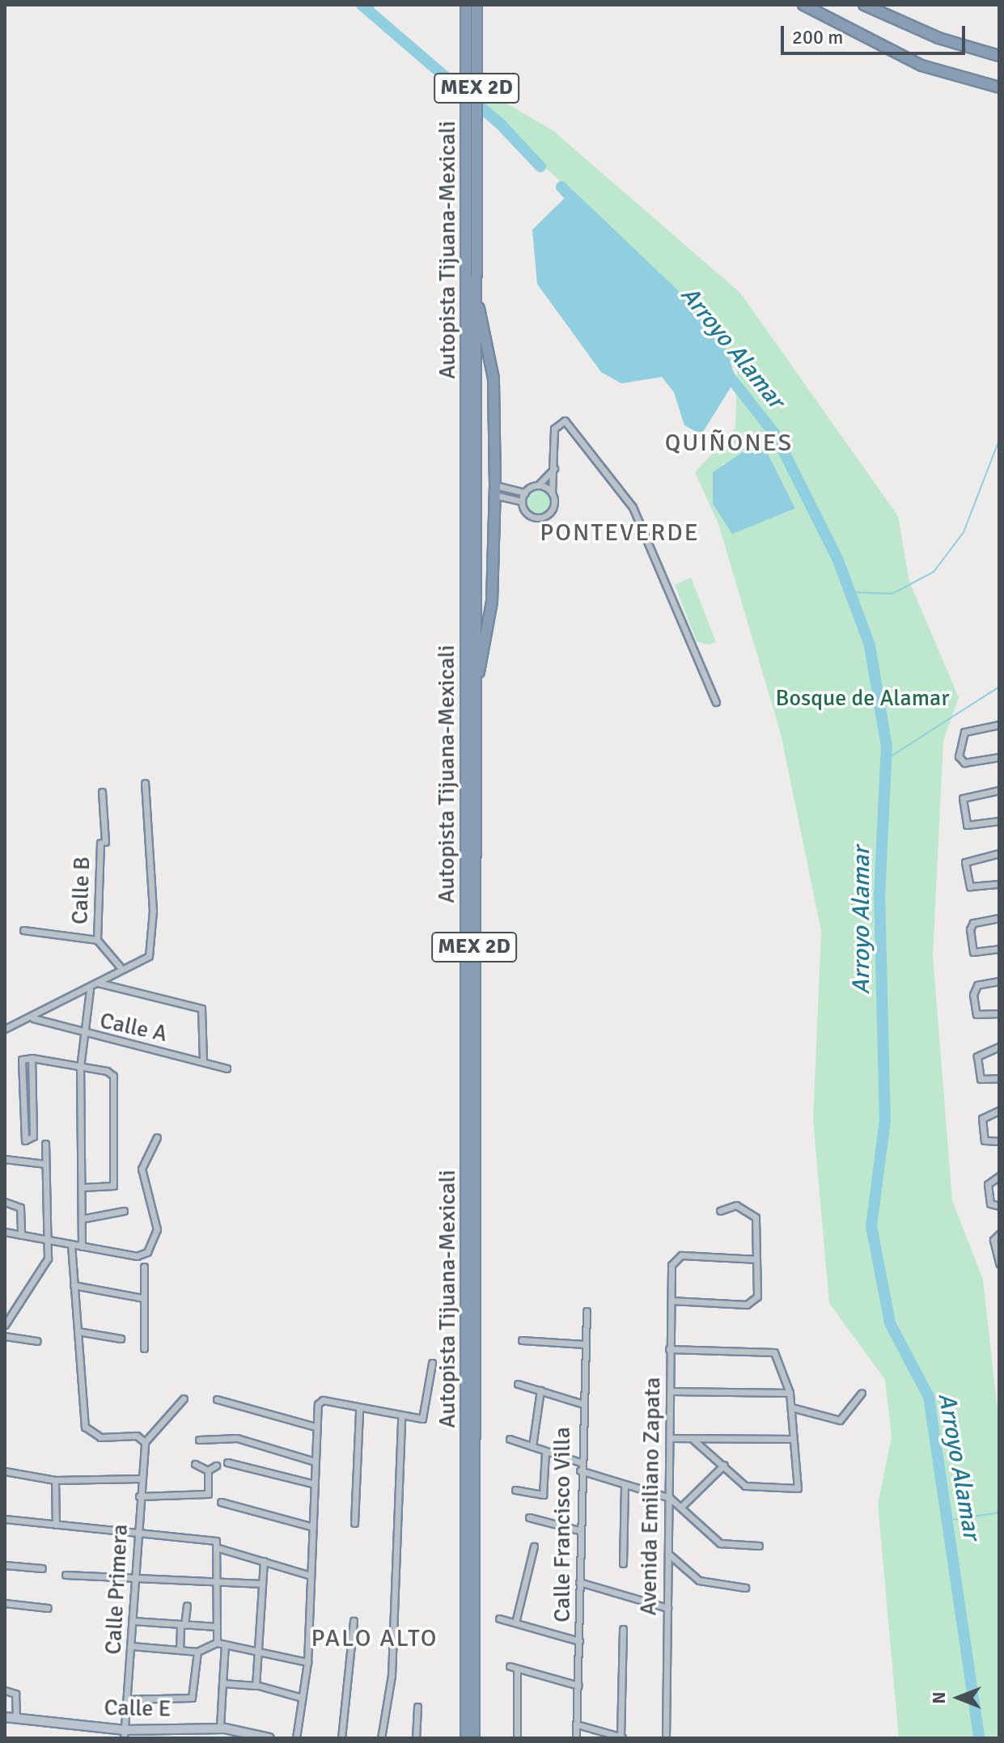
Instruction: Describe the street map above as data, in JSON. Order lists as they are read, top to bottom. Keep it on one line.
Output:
{"streets":{"highway":["MEX 2D","Autopista Tijuana-Mexicali"],"main road":["Calle E"],"street":["Calle B","Calle A","Avenida Emiliano Zapata","Calle Francisco Villa","Calle Primera"]},"crossings":[["Calle Primera","Calle E"]],"districts":["QUIÑONES","PONTEVERDE","PALO ALTO"],"water":["Arroyo Alamar"],"parks":["Bosque de Alamar"],"scale_bar":"200 m","north":"left"}
